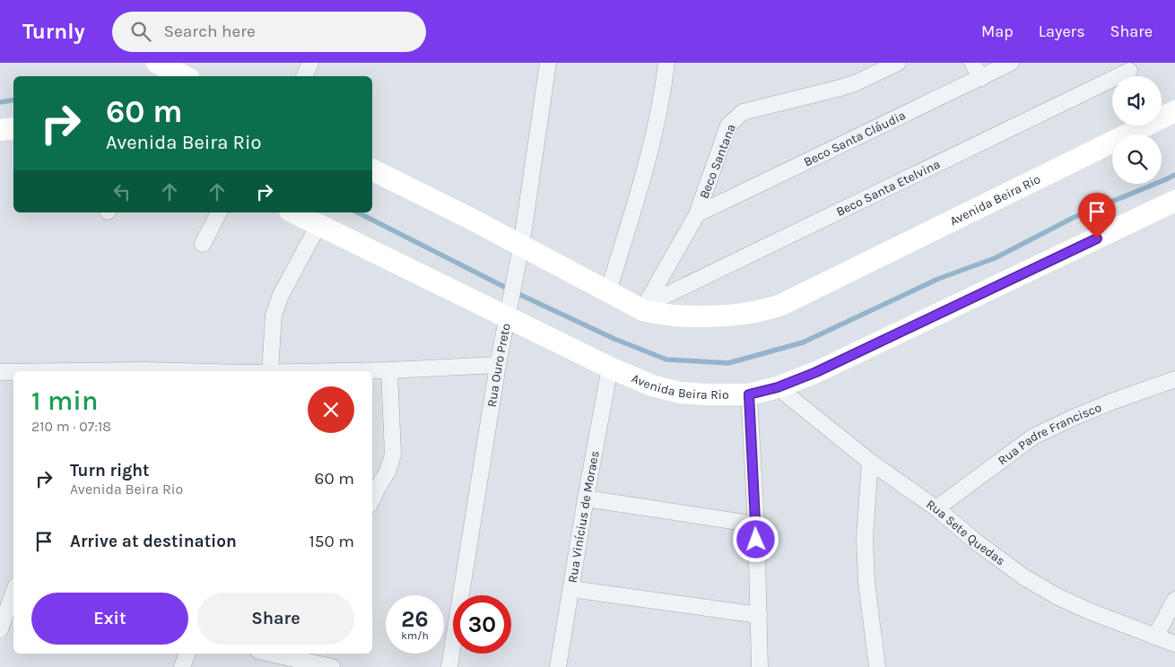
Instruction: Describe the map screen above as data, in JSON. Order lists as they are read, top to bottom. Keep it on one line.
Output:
{"streets":{"street":["Beco Santa Cláudia","Beco Santana","Beco Santa Etelvina","Avenida Beira Rio","Rua Ouro Preto","Rua Padre Francisco","Rua Vinícius de Moraes","Rua Sete Quedas"]},"crossings":[["Beco Santa Cláudia","Beco Santana"],["Beco Santana","Beco Santa Etelvina"],["Beco Santana","Avenida Beira Rio"],["Beco Santa Etelvina","Avenida Beira Rio"],["Avenida Beira Rio","Rua Ouro Preto"],["Avenida Beira Rio","Rua Vinícius de Moraes"],["Avenida Beira Rio","Rua Sete Quedas"],["Rua Padre Francisco","Rua Sete Quedas"]],"page":{"header":"Turnly","search":"Search here","nav":["Map","Layers","Share"],"turn":["60 m","Avenida Beira Rio"],"heading":["1 min","210 m · 07:18"],"list":[{"name":"Turn right","note":"Avenida Beira Rio","value":"60 m"},{"name":"Arrive at destination","value":"150 m"}],"buttons":["Exit","Share"],"speed":"26 km/h","limit":"30"}}
